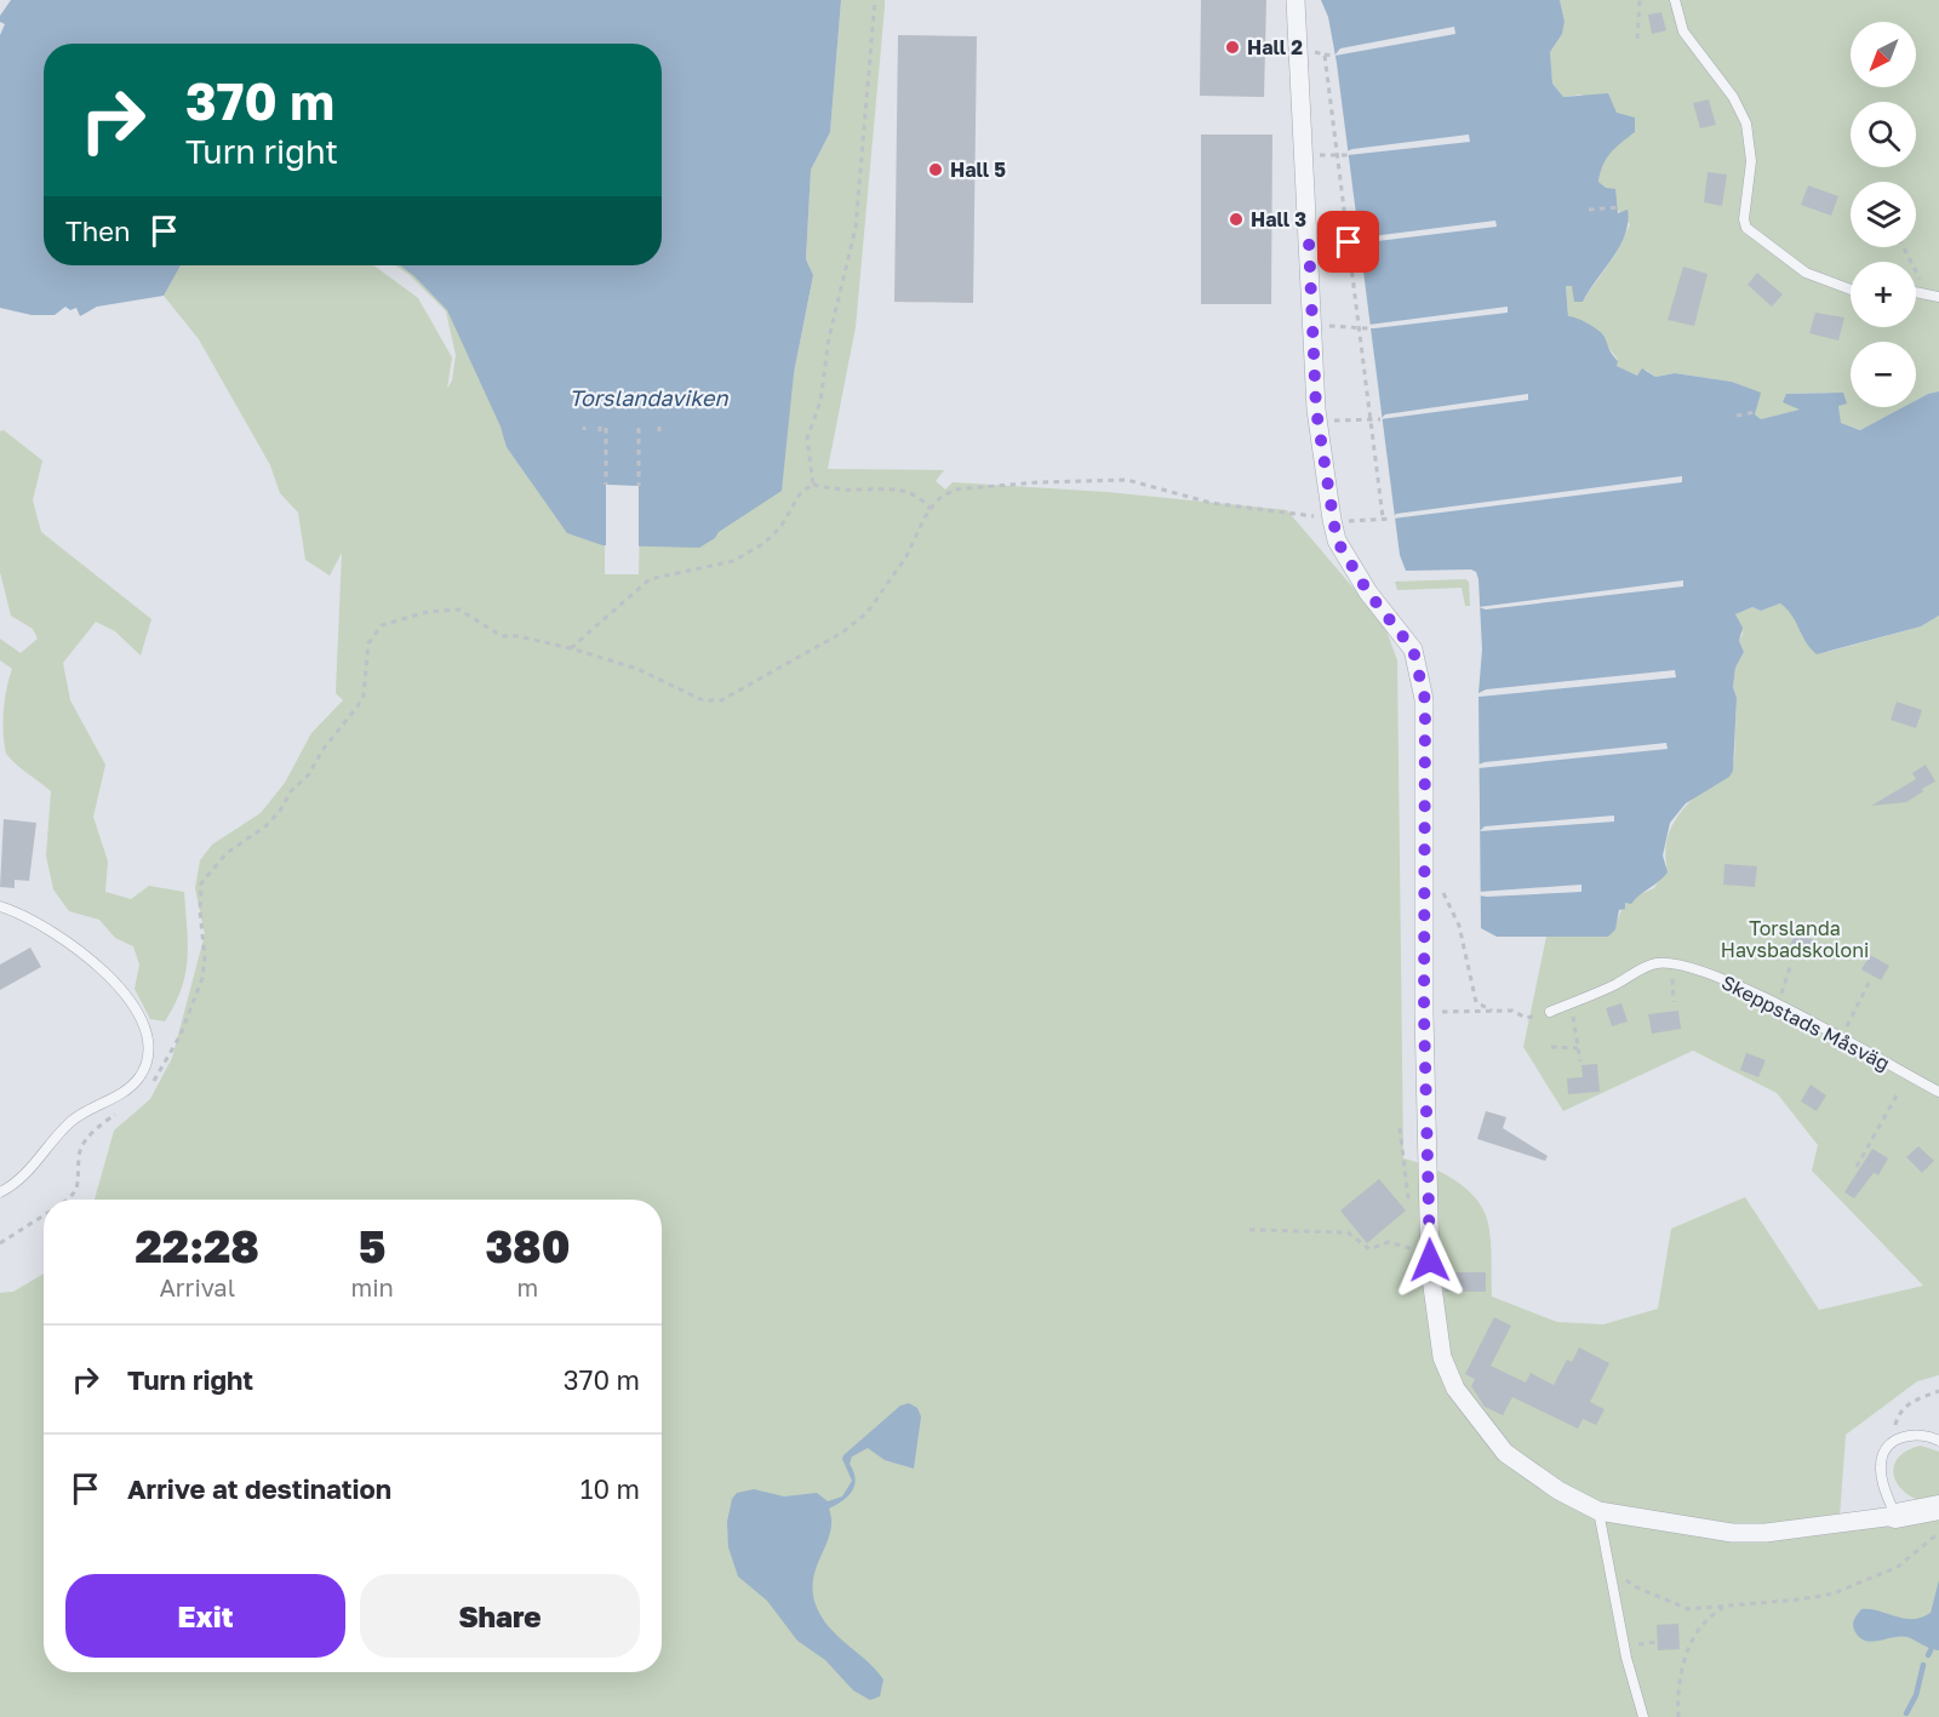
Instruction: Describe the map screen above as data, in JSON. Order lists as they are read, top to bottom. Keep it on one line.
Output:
{"streets":{"lane":["Skeppstads Måsväg"]},"water":["Torslandaviken"],"parks":["Torslanda Havsbadskoloni"],"places":["Hall 2","Hall 5","Hall 3"],"north":"bottom left","page":{"map_buttons":["+","−"],"turn":["370 m","Turn right"],"then":"Then","eta":["22:28","Arrival","5","min","380","m"],"list":[{"name":"Turn right","value":"370 m"},{"name":"Arrive at destination","value":"10 m"}],"buttons":["Exit","Share"]}}
